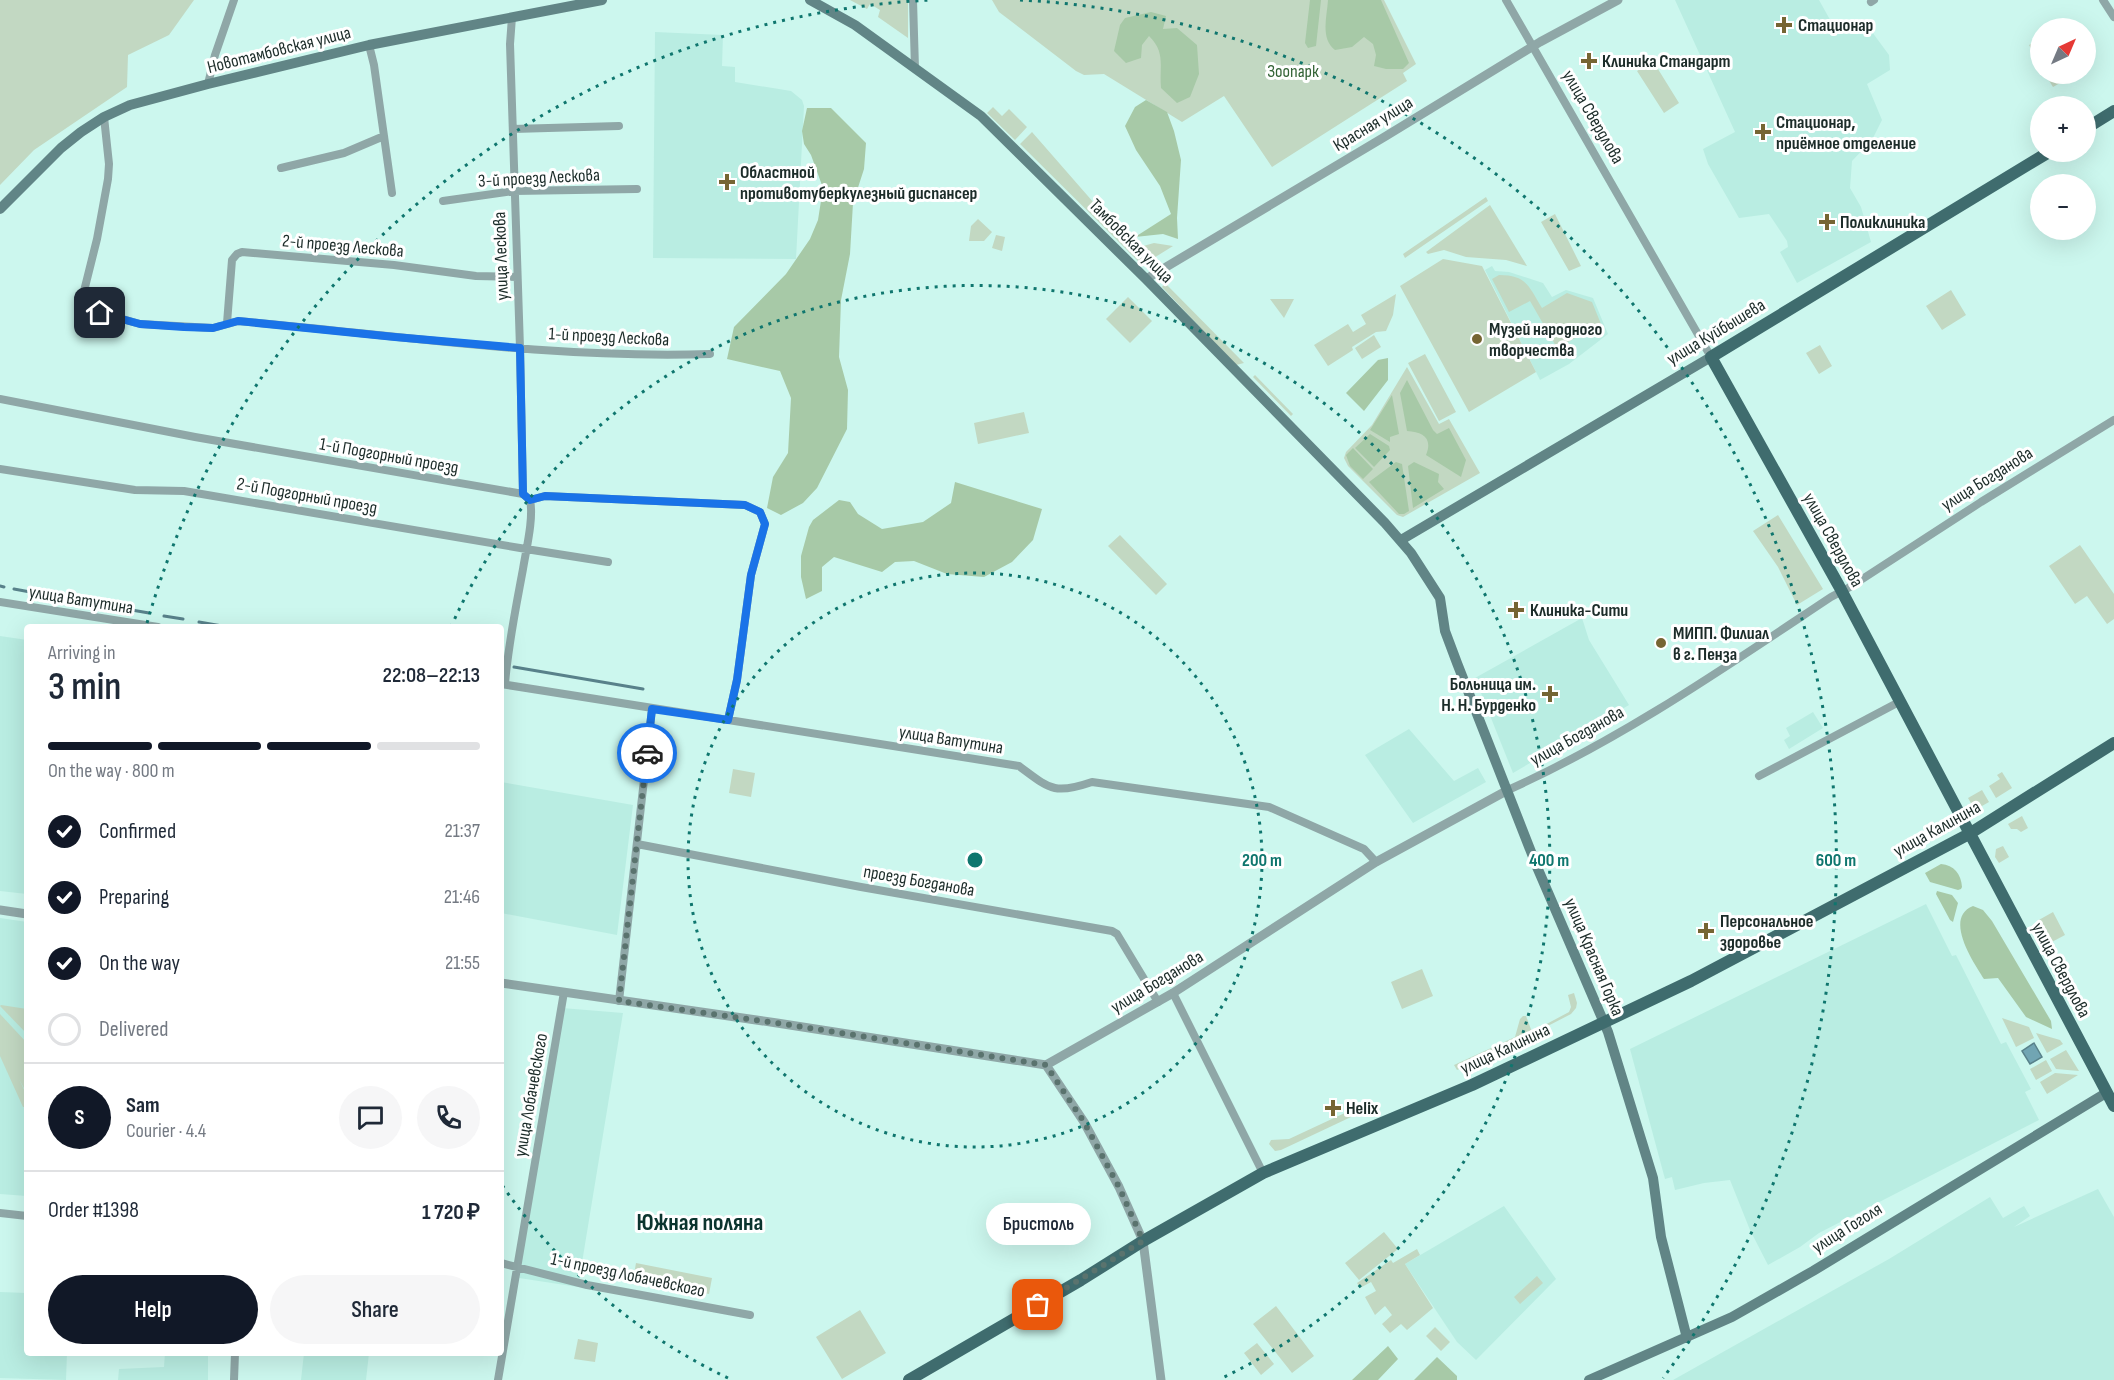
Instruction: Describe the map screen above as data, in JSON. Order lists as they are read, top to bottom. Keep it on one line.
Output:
{"streets":{"main road":["Новотамбовская улица","улица Свердлова","Тамбовская улица","улица Куйбышева","улица Калинина","улица Красная Горка","улица Гоголя"],"street":["Красная улица","3-й проезд Лескова","2-й проезд Лескова","улица Лескова","1-й проезд Лескова","1-й Подгорный проезд","улица Богданова","2-й Подгорный проезд","улица Ватутина","проезд Богданова","улица Лобачевского","1-й проезд Лобачевского"]},"crossings":[["Новотамбовская улица","улица Лескова"],["Новотамбовская улица","1-й проезд Лескова"],["улица Свердлова","Красная улица"],["улица Свердлова","улица Куйбышева"],["улица Свердлова","улица Богданова"],["улица Свердлова","улица Калинина"],["улица Свердлова","улица Гоголя"],["Красная улица","Тамбовская улица"],["3-й проезд Лескова","улица Лескова"],["Тамбовская улица","улица Куйбышева"],["Тамбовская улица","улица Красная Горка"],["2-й проезд Лескова","улица Лескова"],["2-й проезд Лескова","1-й проезд Лескова"],["улица Лескова","1-й проезд Лескова"],["улица Лескова","1-й Подгорный проезд"],["улица Куйбышева","улица Красная Горка"],["улица Богданова","улица Ватутина"],["улица Богданова","проезд Богданова"],["улица Богданова","улица Красная Горка"],["улица Калинина","улица Красная Горка"],["улица Красная Горка","улица Гоголя"],["улица Лобачевского","1-й проезд Лобачевского"]],"districts":["Южная поляна"],"parks":["Зоопарк"],"places":{"health":["Стационар","Клиника Стандарт","Стационар, приёмное отделение","Областной противотуберкулезный диспансер","Поликлиника","Клиника-Сити","Больница им. Н. Н. Бурденко","Персональное здоровье","Helix"],"other":["Музей народного творчества","МИПП. Филиал в г. Пенза","Бристоль"]},"north":"top right","page":{"map_buttons":["+","−"],"heading":["3 min","Arriving in","22:08–22:13"],"panel":["Sam","Courier · 4.4","Order #1398","1 720 ₽"],"bar":"On the way · 800 m","list":[["Confirmed","21:37"],["Preparing","21:46"],["On the way","21:55"],"Delivered"],"round":"S","bubble":"Бристоль","buttons":["Help","Share"]},"rings":["200 m","400 m","600 m"]}
